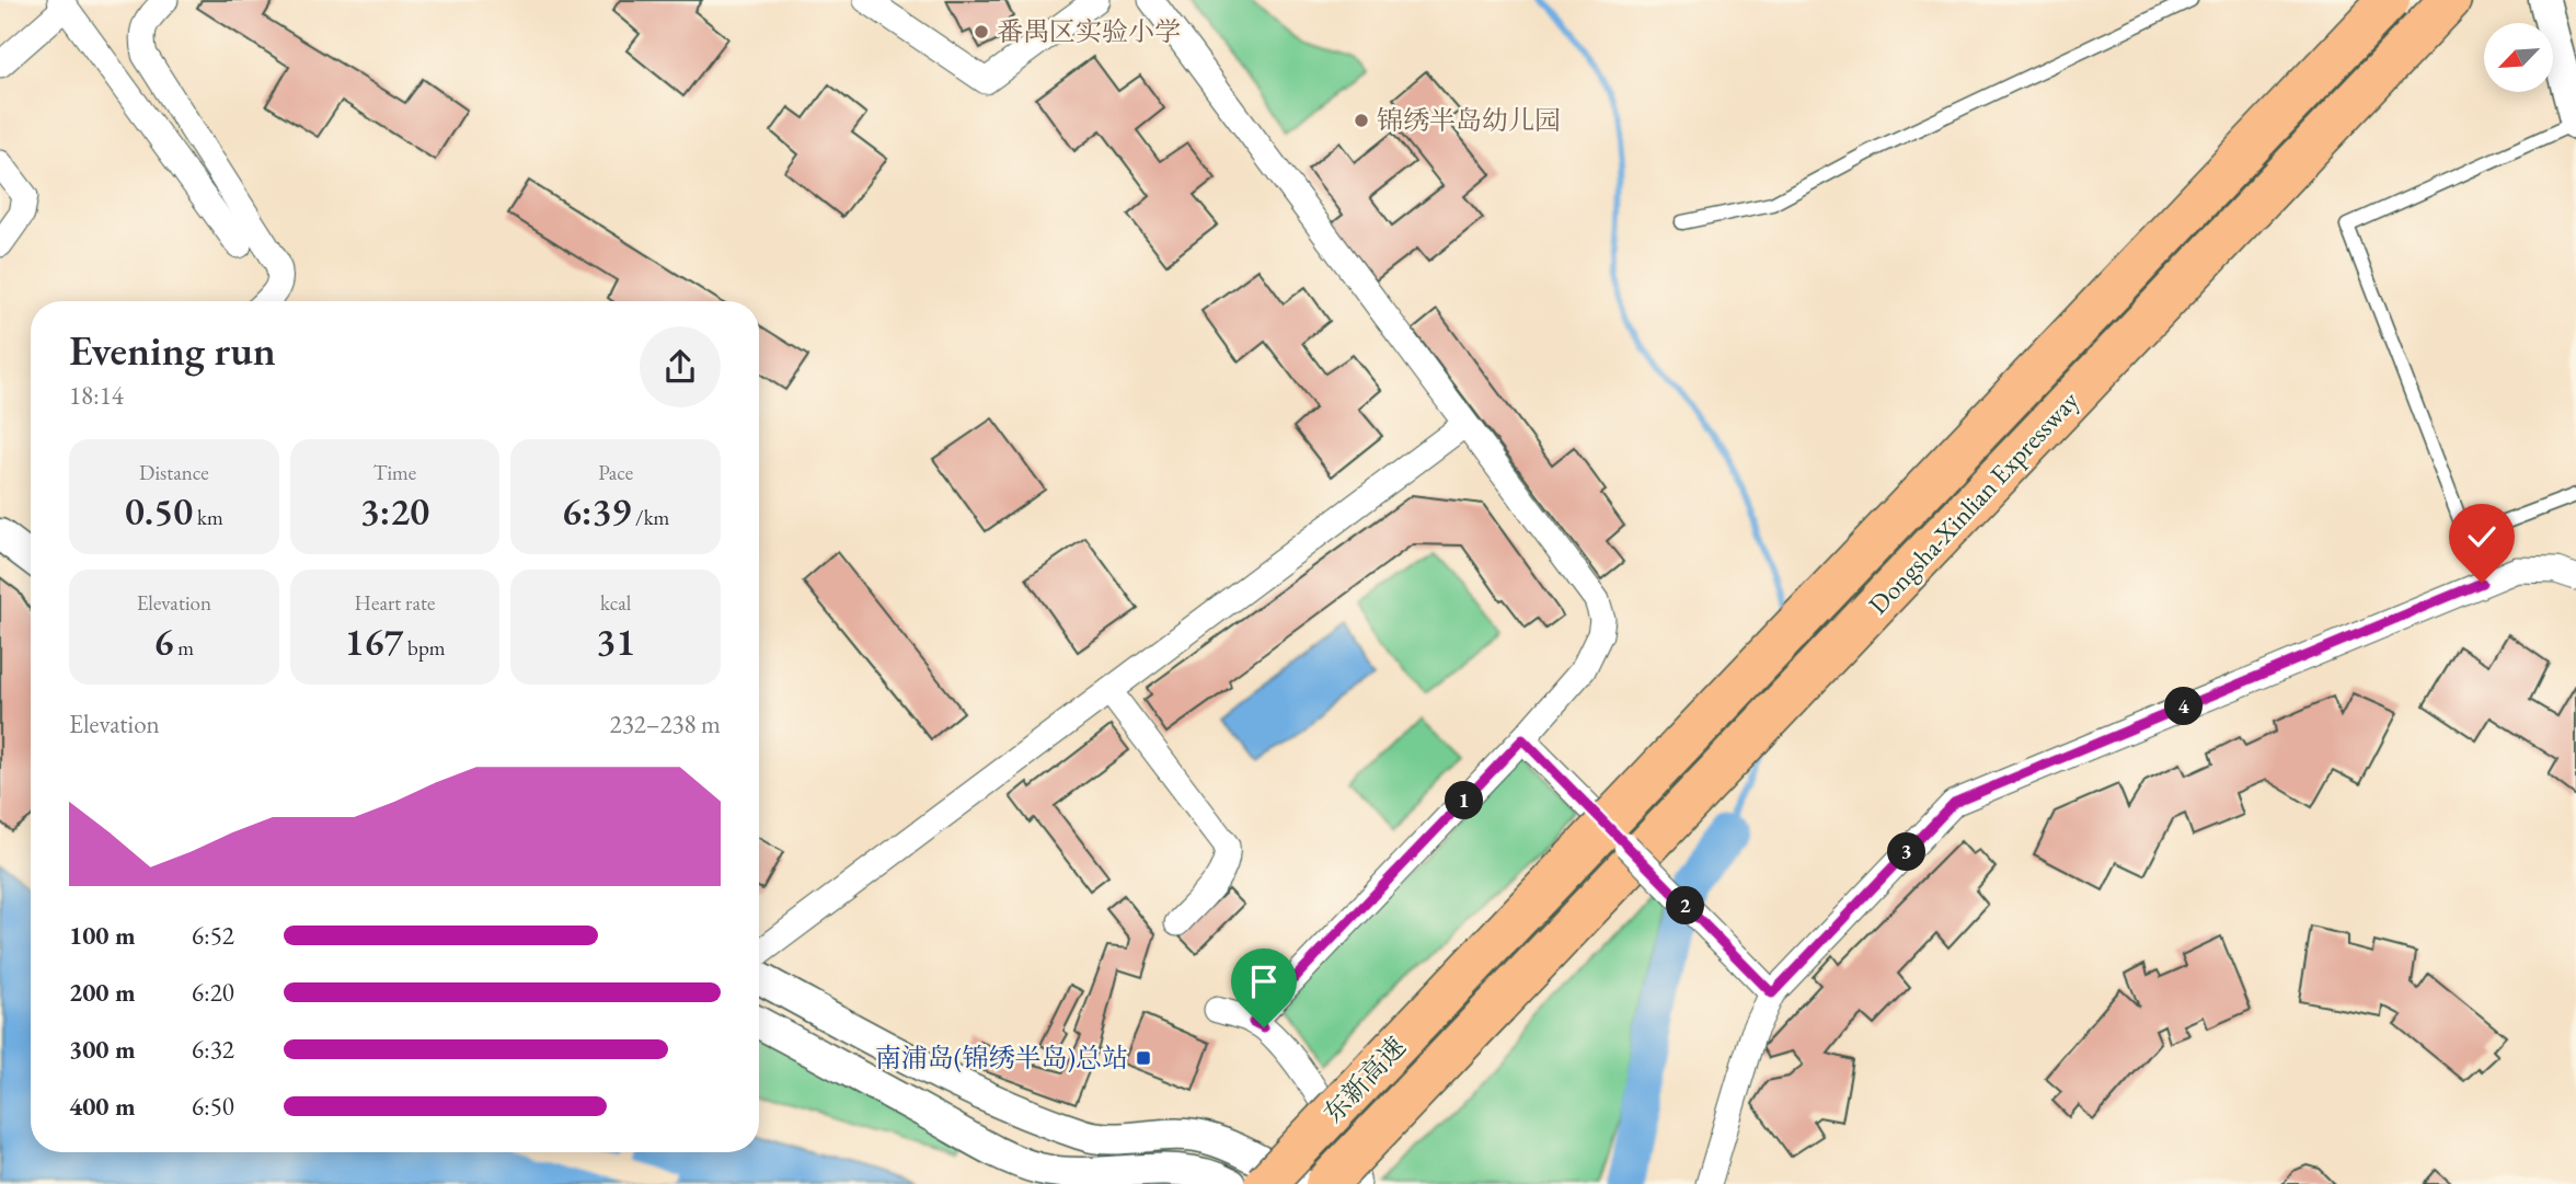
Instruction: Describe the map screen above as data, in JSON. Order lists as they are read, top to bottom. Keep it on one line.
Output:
{"streets":{"highway":["东新高速"]},"places":{"other":["番禺区实验小学","锦绣半岛幼儿园"],"transit":["南浦岛(锦绣半岛)总站"]},"north":"bottom left","page":{"heading":["Evening run","18:14"],"stats":[["Distance","0.50 km"],["Time","3:20"],["Pace","6:39 /km"],["Elevation","6 m"],["Heart rate","167 bpm"],["kcal","31"]],"pins":["4","1","3","2"],"chart":["Elevation","232–238 m"],"list":[{"name":"100 m","note":"6:52"},{"name":"200 m","note":"6:20"},{"name":"300 m","note":"6:32"},{"name":"400 m","note":"6:50"}]}}
